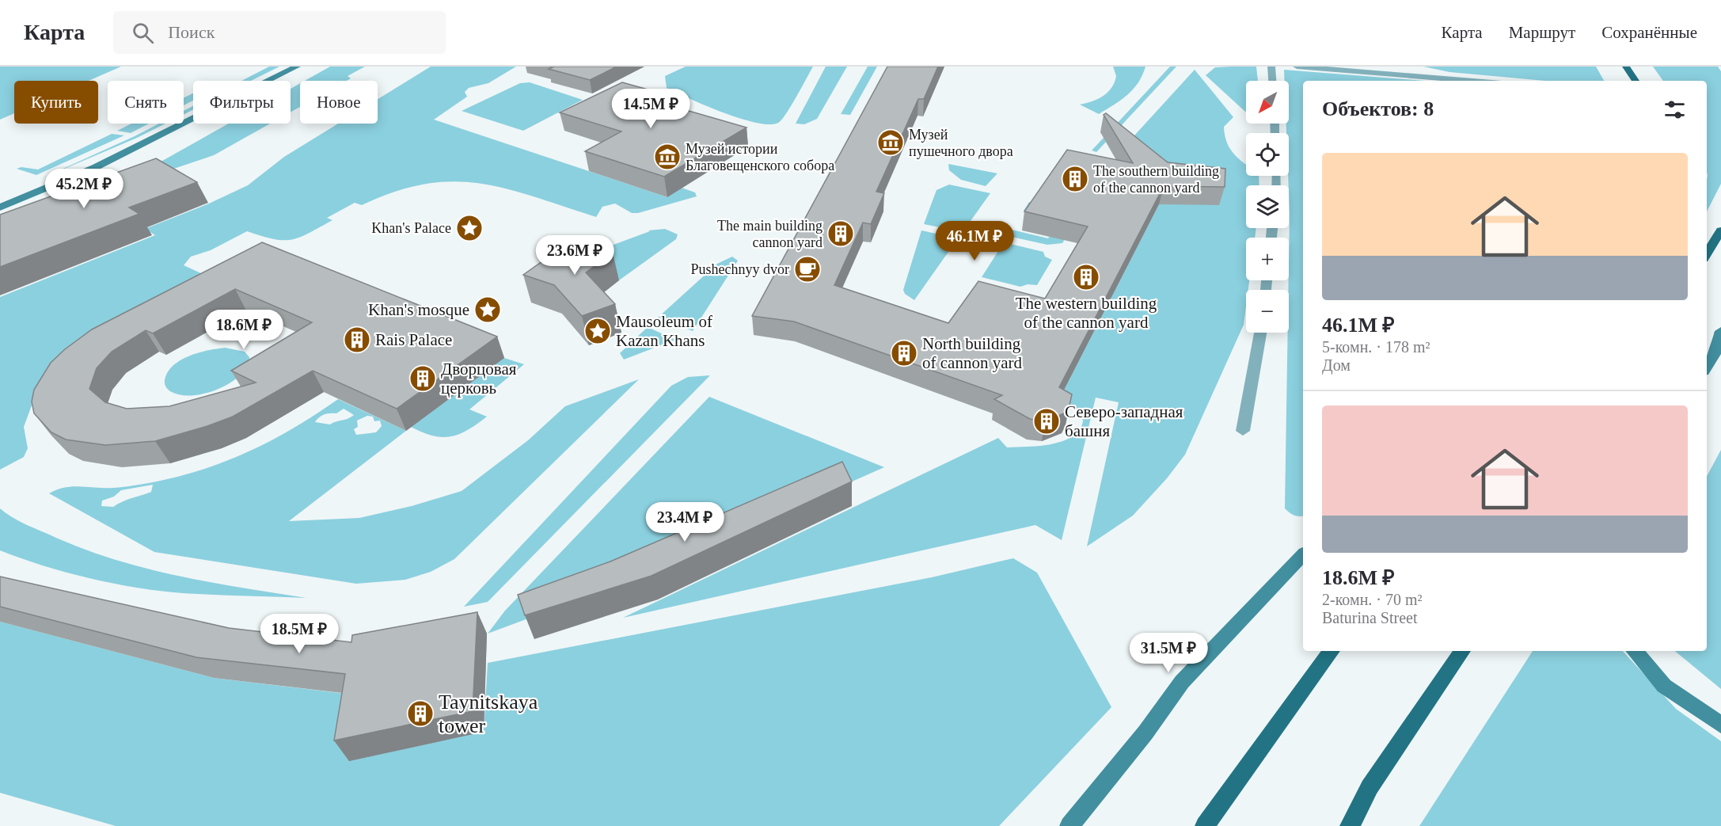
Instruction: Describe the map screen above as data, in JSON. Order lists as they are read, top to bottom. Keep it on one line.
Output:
{"places":{"museum":["Музей пушечного двора","Музей истории Благовещенского собора"],"building":["The southern building of the cannon yard","The main building cannon yard","The western building of the cannon yard","Rais Palace","North building of cannon yard","Дворцовая церковь","Северо-западная башня","Taynitskaya tower"],"place":["Khan's Palace","Khan's mosque","Mausoleum of Kazan Khans"],"cafe":["Pushechnyy dvor"]},"north":"bottom left","page":{"header":"Карта","search":"Поиск","nav":["Карта","Маршрут","Сохранённые"],"map_buttons":["+","−"],"chip":["Купить","Снять","Фильтры","Новое"],"heading":"Объектов: 8","price":["14.5M ₽","45.2M ₽","46.1M ₽","23.6M ₽","18.6M ₽","23.4M ₽","18.5M ₽","31.5M ₽"],"list":[{"name":"46.1M ₽","note":"5-комн. · 178 m² · Дом"},{"name":"18.6M ₽","note":"2-комн. · 70 m² · Baturina Street"}]}}
